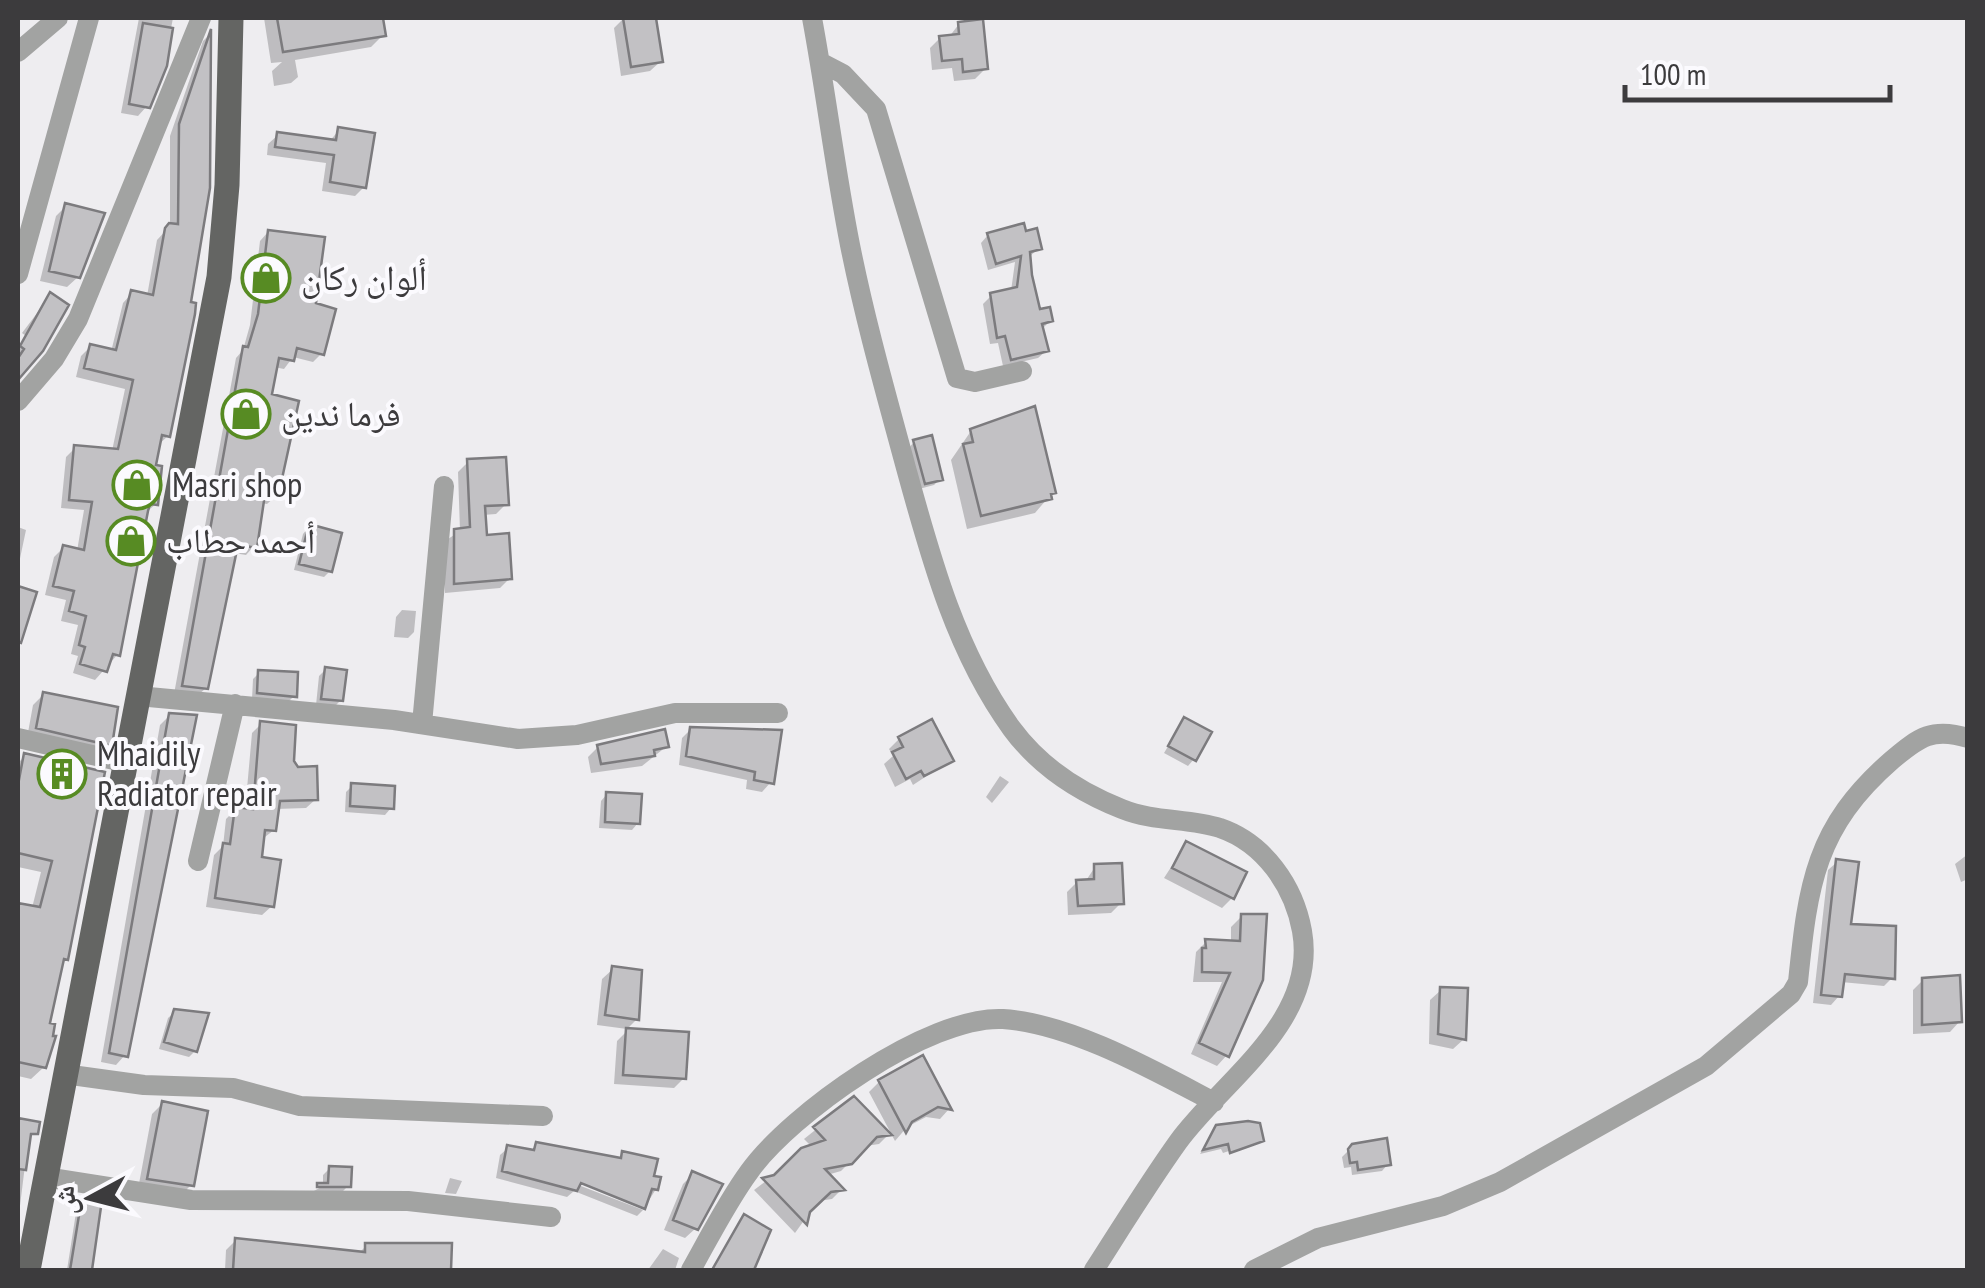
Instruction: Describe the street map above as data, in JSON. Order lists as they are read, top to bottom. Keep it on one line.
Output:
{"places":{"shop":["ألوان ركان","فرما ندين","Masri shop","أحمد حطاب"],"building":["Mhaidily Radiator repair"]},"scale_bar":"100 m","north":"left"}
